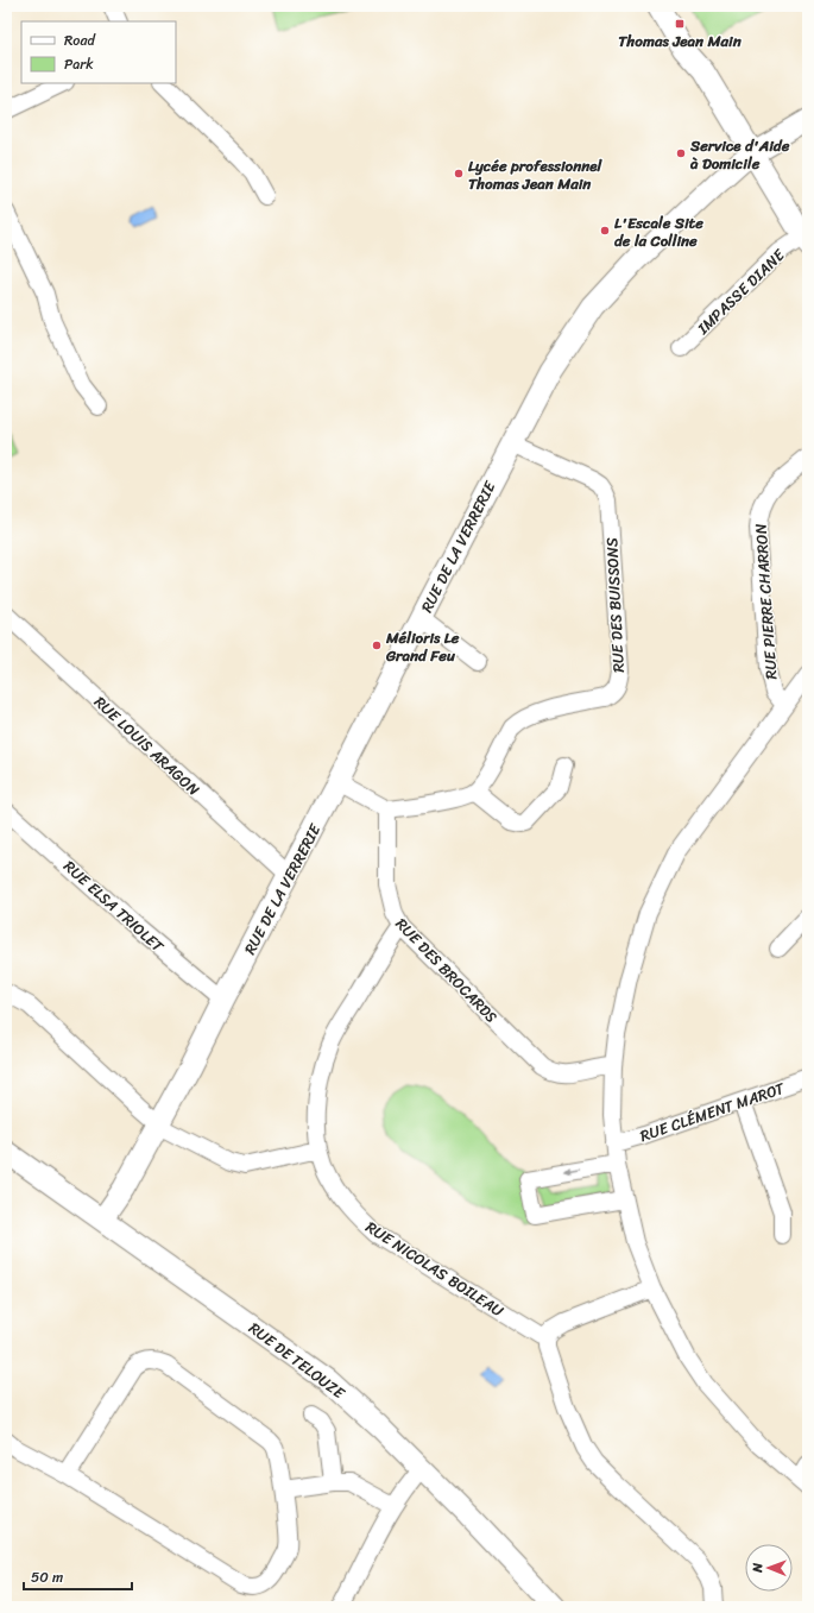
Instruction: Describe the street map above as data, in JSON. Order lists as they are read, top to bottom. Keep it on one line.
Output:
{"streets":{"street":["IMPASSE DIANE","RUE DE LA VERRERIE","RUE PIERRE CHARRON","RUE DES BUISSONS","RUE LOUIS ARAGON","RUE ELSA TRIOLET","RUE DES BROCARDS","RUE CLÉMENT MAROT","RUE NICOLAS BOILEAU","RUE DE TELOUZE"]},"crossings":[["RUE DE LA VERRERIE","RUE DES BUISSONS"],["RUE DE LA VERRERIE","RUE LOUIS ARAGON"],["RUE DE LA VERRERIE","RUE ELSA TRIOLET"],["RUE DE LA VERRERIE","RUE DE TELOUZE"],["RUE DES BROCARDS","RUE NICOLAS BOILEAU"]],"places":{"transit":["Thomas Jean Main"],"other":["Service d'Aide à Domicile","Lycée professionnel Thomas Jean Main","L'Escale Site de la Colline","Mélioris Le Grand Feu"]},"legend":["Road","Park"],"scale_bar":"50 m","north":"left"}
